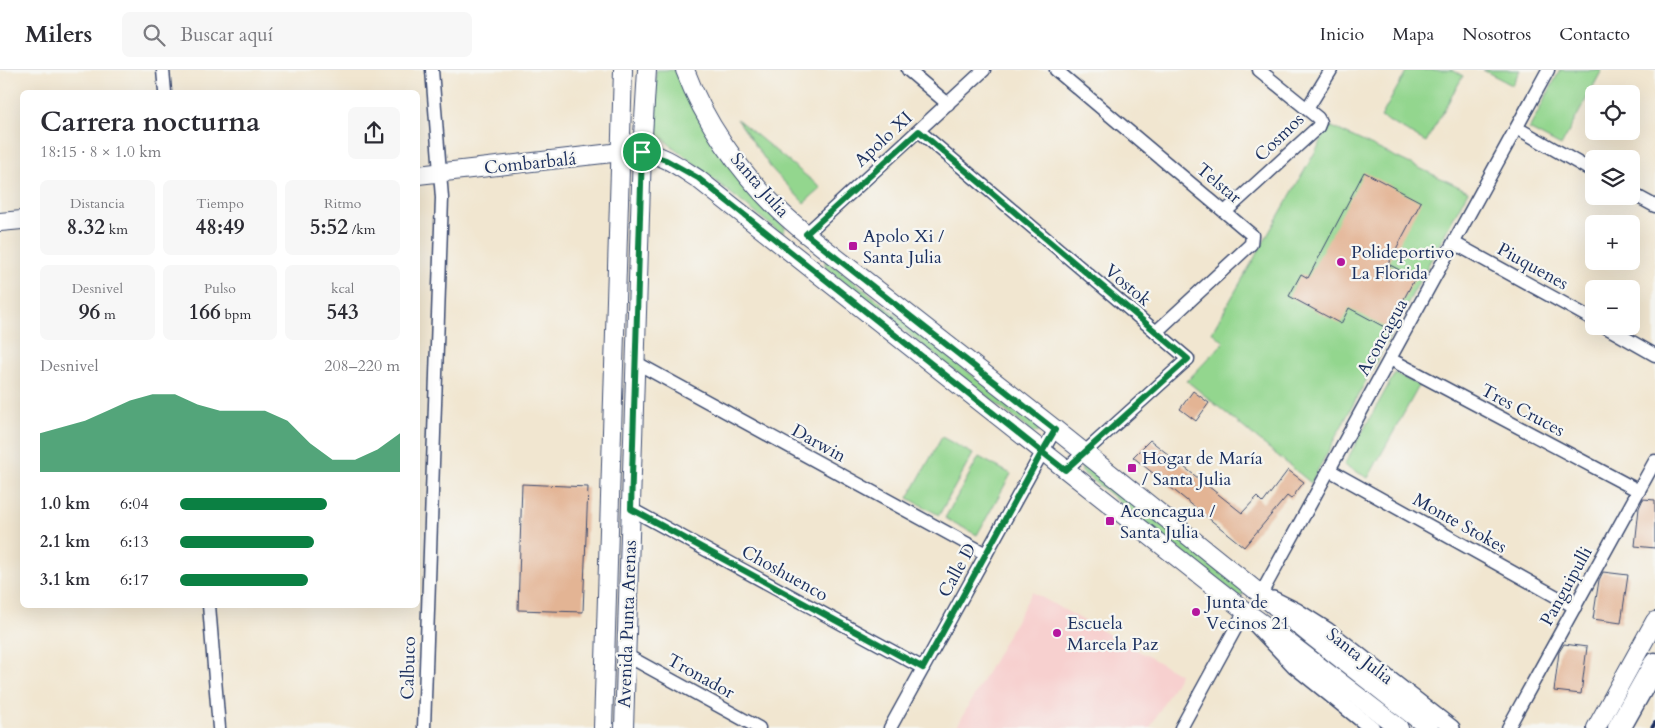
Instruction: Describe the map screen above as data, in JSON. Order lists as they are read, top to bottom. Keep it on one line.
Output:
{"streets":{"main road":["Combarbalá","Santa Julia","Avenida Punta Arenas"],"street":["Cosmos","Apolo XI","Telstar","Piuquenes","Vostok","Aconcagua","Tres Cruces","Darwin","Monte Stokes","Calle D","Choshuenco","Panguipulli","Calbuco","Tronador"]},"crossings":[["Cosmos","Telstar"],["Apolo XI","Santa Julia"],["Apolo XI","Vostok"],["Combarbalá","Santa Julia"],["Combarbalá","Avenida Punta Arenas"],["Combarbalá","Calbuco"],["Telstar","Vostok"],["Santa Julia","Vostok"],["Santa Julia","Aconcagua"],["Santa Julia","Calle D"],["Santa Julia","Avenida Punta Arenas"],["Piuquenes","Aconcagua"],["Aconcagua","Tres Cruces"],["Aconcagua","Monte Stokes"],["Tres Cruces","Panguipulli"],["Darwin","Calle D"],["Darwin","Avenida Punta Arenas"],["Monte Stokes","Panguipulli"],["Calle D","Choshuenco"],["Choshuenco","Avenida Punta Arenas"],["Avenida Punta Arenas","Tronador"]],"places":{"transit":["Apolo Xi / Santa Julia","Hogar de María / Santa Julia","Aconcagua / Santa Julia"],"other":["Polideportivo La Florida","Junta de Vecinos 21","Escuela Marcela Paz"]},"page":{"header":"Milers","search":"Buscar aquí","nav":["Inicio","Mapa","Nosotros","Contacto"],"map_buttons":["+","−"],"heading":["Carrera nocturna","18:15 · 8 × 1.0 km"],"stats":[["Distancia","8.32 km"],["Tiempo","48:49"],["Ritmo","5:52 /km"],["Desnivel","96 m"],["Pulso","166 bpm"],["kcal","543"]],"chart":["Desnivel","208–220 m"],"list":[{"name":"1.0 km","note":"6:04"},{"name":"2.1 km","note":"6:13"},{"name":"3.1 km","note":"6:17"}]}}
